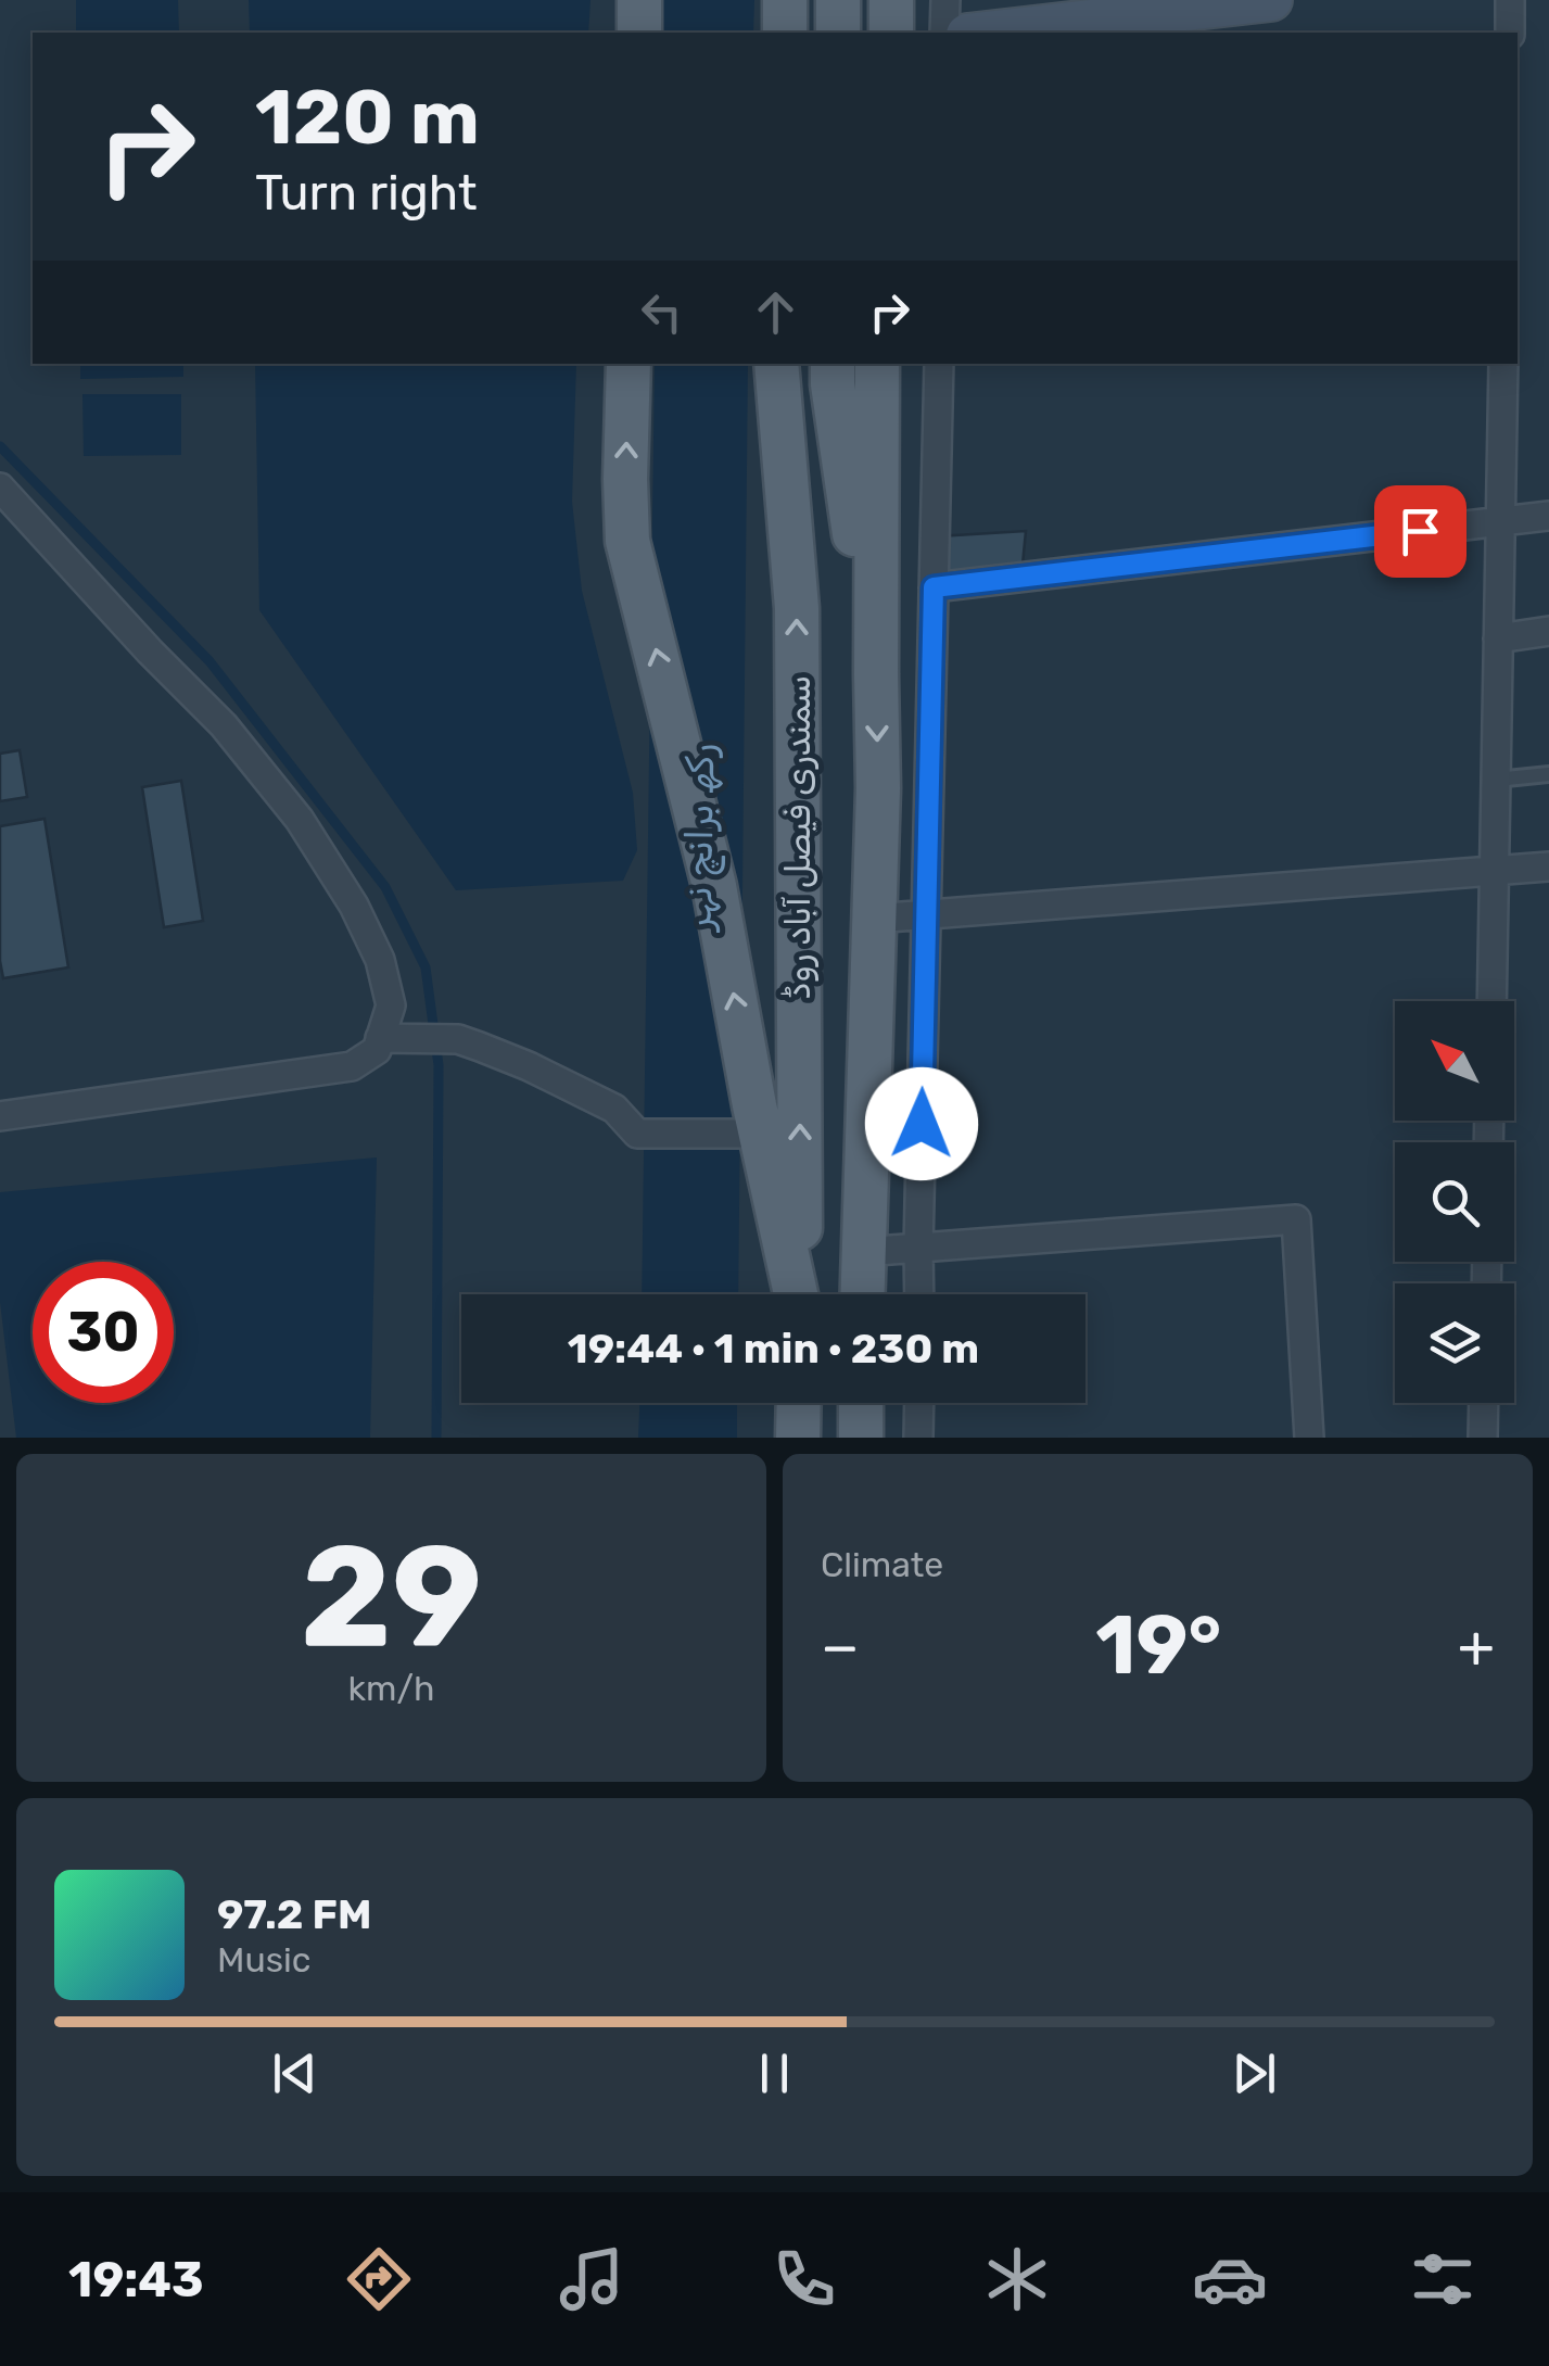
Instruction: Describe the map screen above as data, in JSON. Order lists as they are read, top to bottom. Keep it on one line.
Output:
{"streets":{"main road":["سمندری فیصل آباد روڈ"]},"water":["رکھ برانچ نہر"],"north":"top left","page":{"turn":["120 m","Turn right"],"limit":"30","trip":"19:44 · 1 min · 230 m","tile":[["29","km/h"],"Climate"],"heat":["−","19°","+"],"song":["97.2 FM","Music"],"tabs":"19:43"}}
